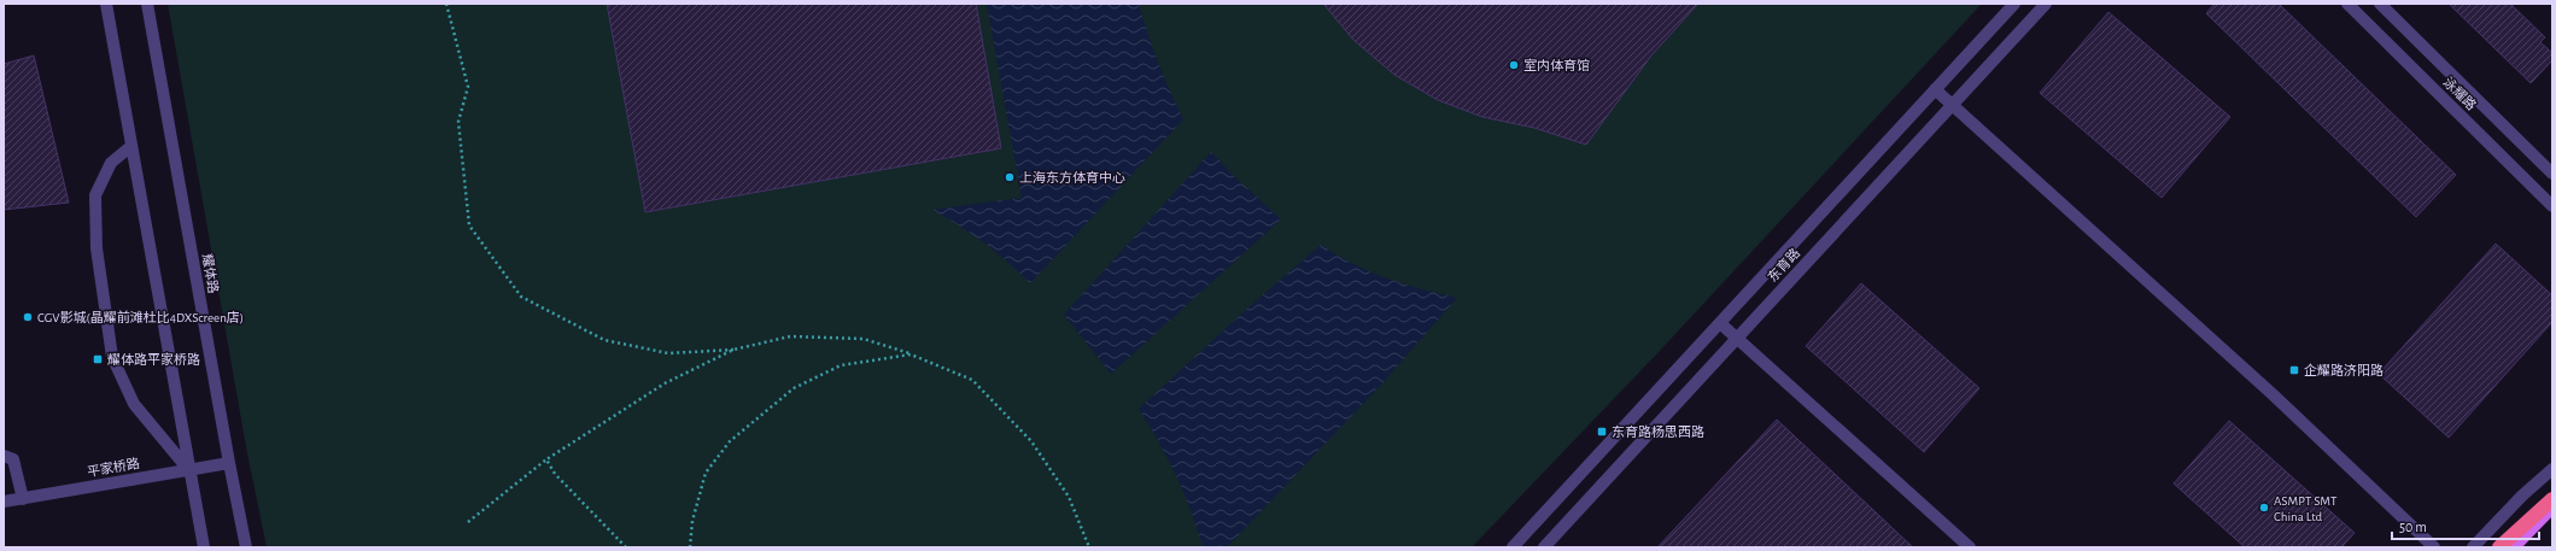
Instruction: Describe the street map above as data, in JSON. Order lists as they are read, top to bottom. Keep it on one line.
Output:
{"streets":{"street":["泳耀路","东育路","耀体路","平家桥路"]},"crossings":[["耀体路","平家桥路"]],"places":{"other":["室内体育馆","上海东方体育中心","CGV影城(晶耀前滩杜比4DXScreen店)","ASMPT SMT China Ltd"],"transit":["耀体路平家桥路","企耀路济阳路","东育路杨思西路"]},"scale_bar":"50 m"}
